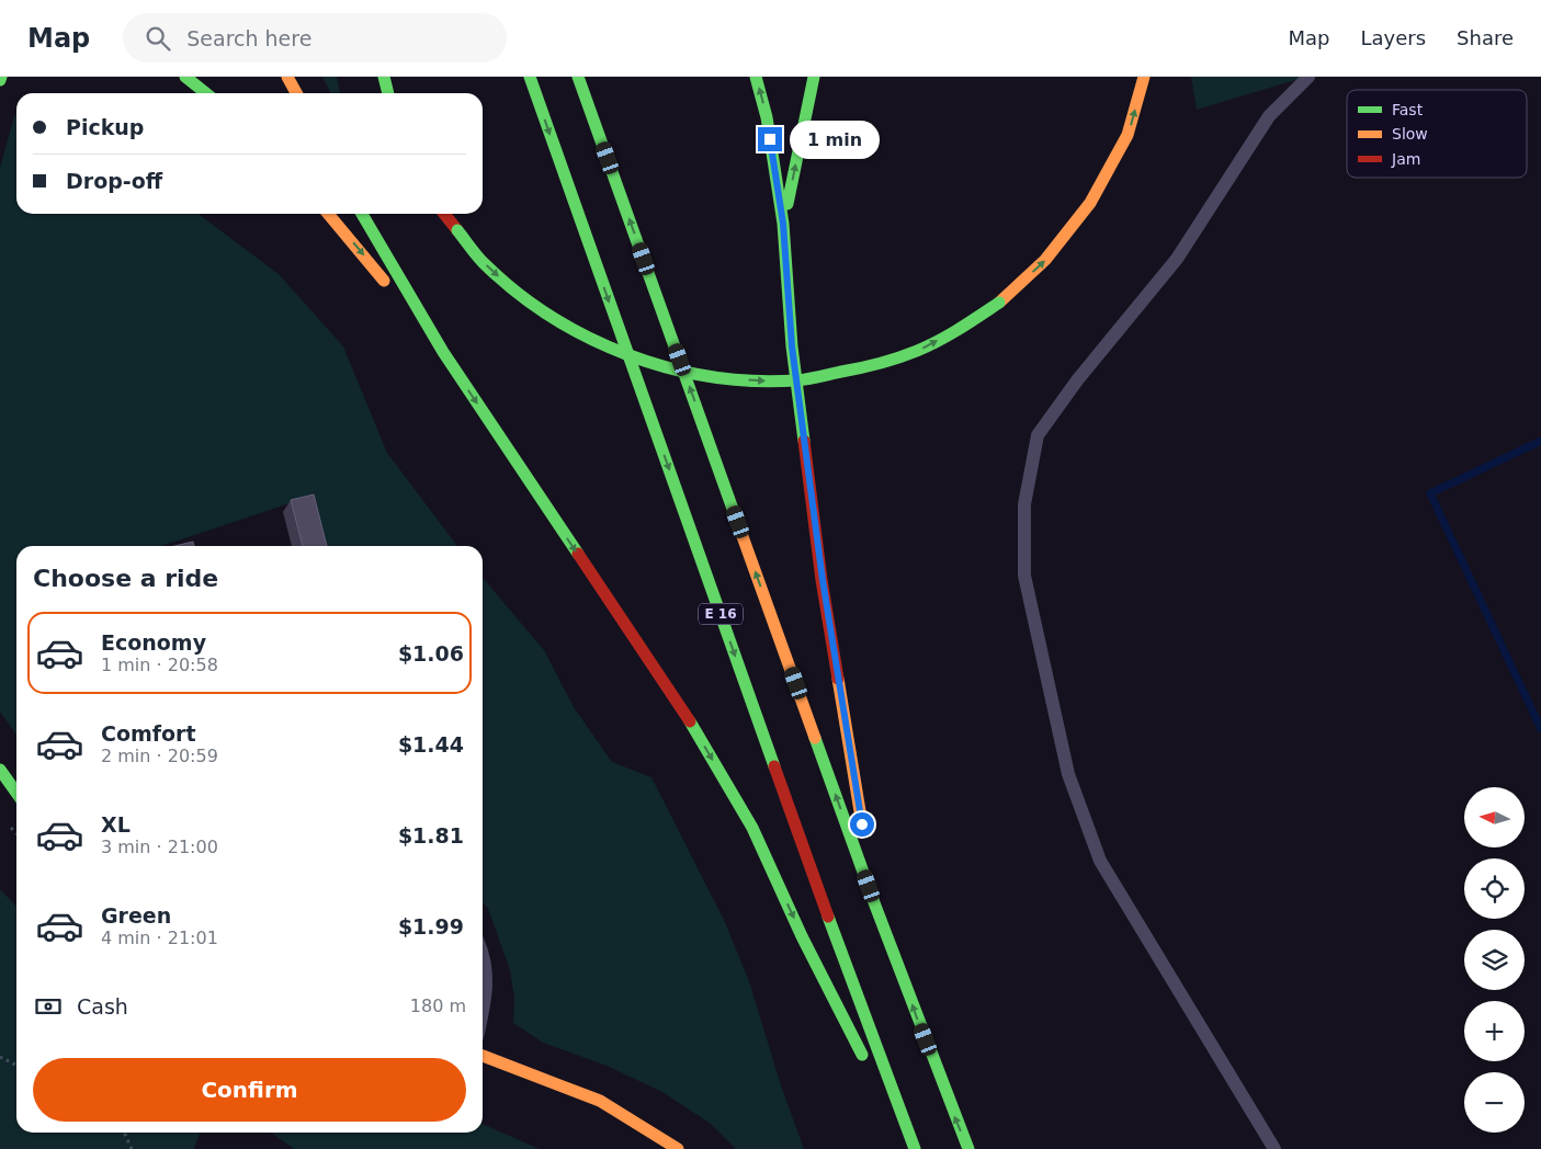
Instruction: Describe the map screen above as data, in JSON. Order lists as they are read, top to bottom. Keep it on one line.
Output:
{"streets":{"main road":["E 16"]},"legend":["Fast","Slow","Jam"],"north":"left","page":{"header":"Map","search":"Search here","nav":["Map","Layers","Share"],"banner":["Pickup","Drop-off"],"bubble":"1 min","heading":"Choose a ride","list":[{"name":"Economy","note":"1 min · 20:58","value":"$1.06"},{"name":"Comfort","note":"2 min · 20:59","value":"$1.44"},{"name":"XL","note":"3 min · 21:00","value":"$1.81"},{"name":"Green","note":"4 min · 21:01","value":"$1.99"}],"map_buttons":["+","−"],"pay":["Cash","180 m"],"buttons":"Confirm"}}
